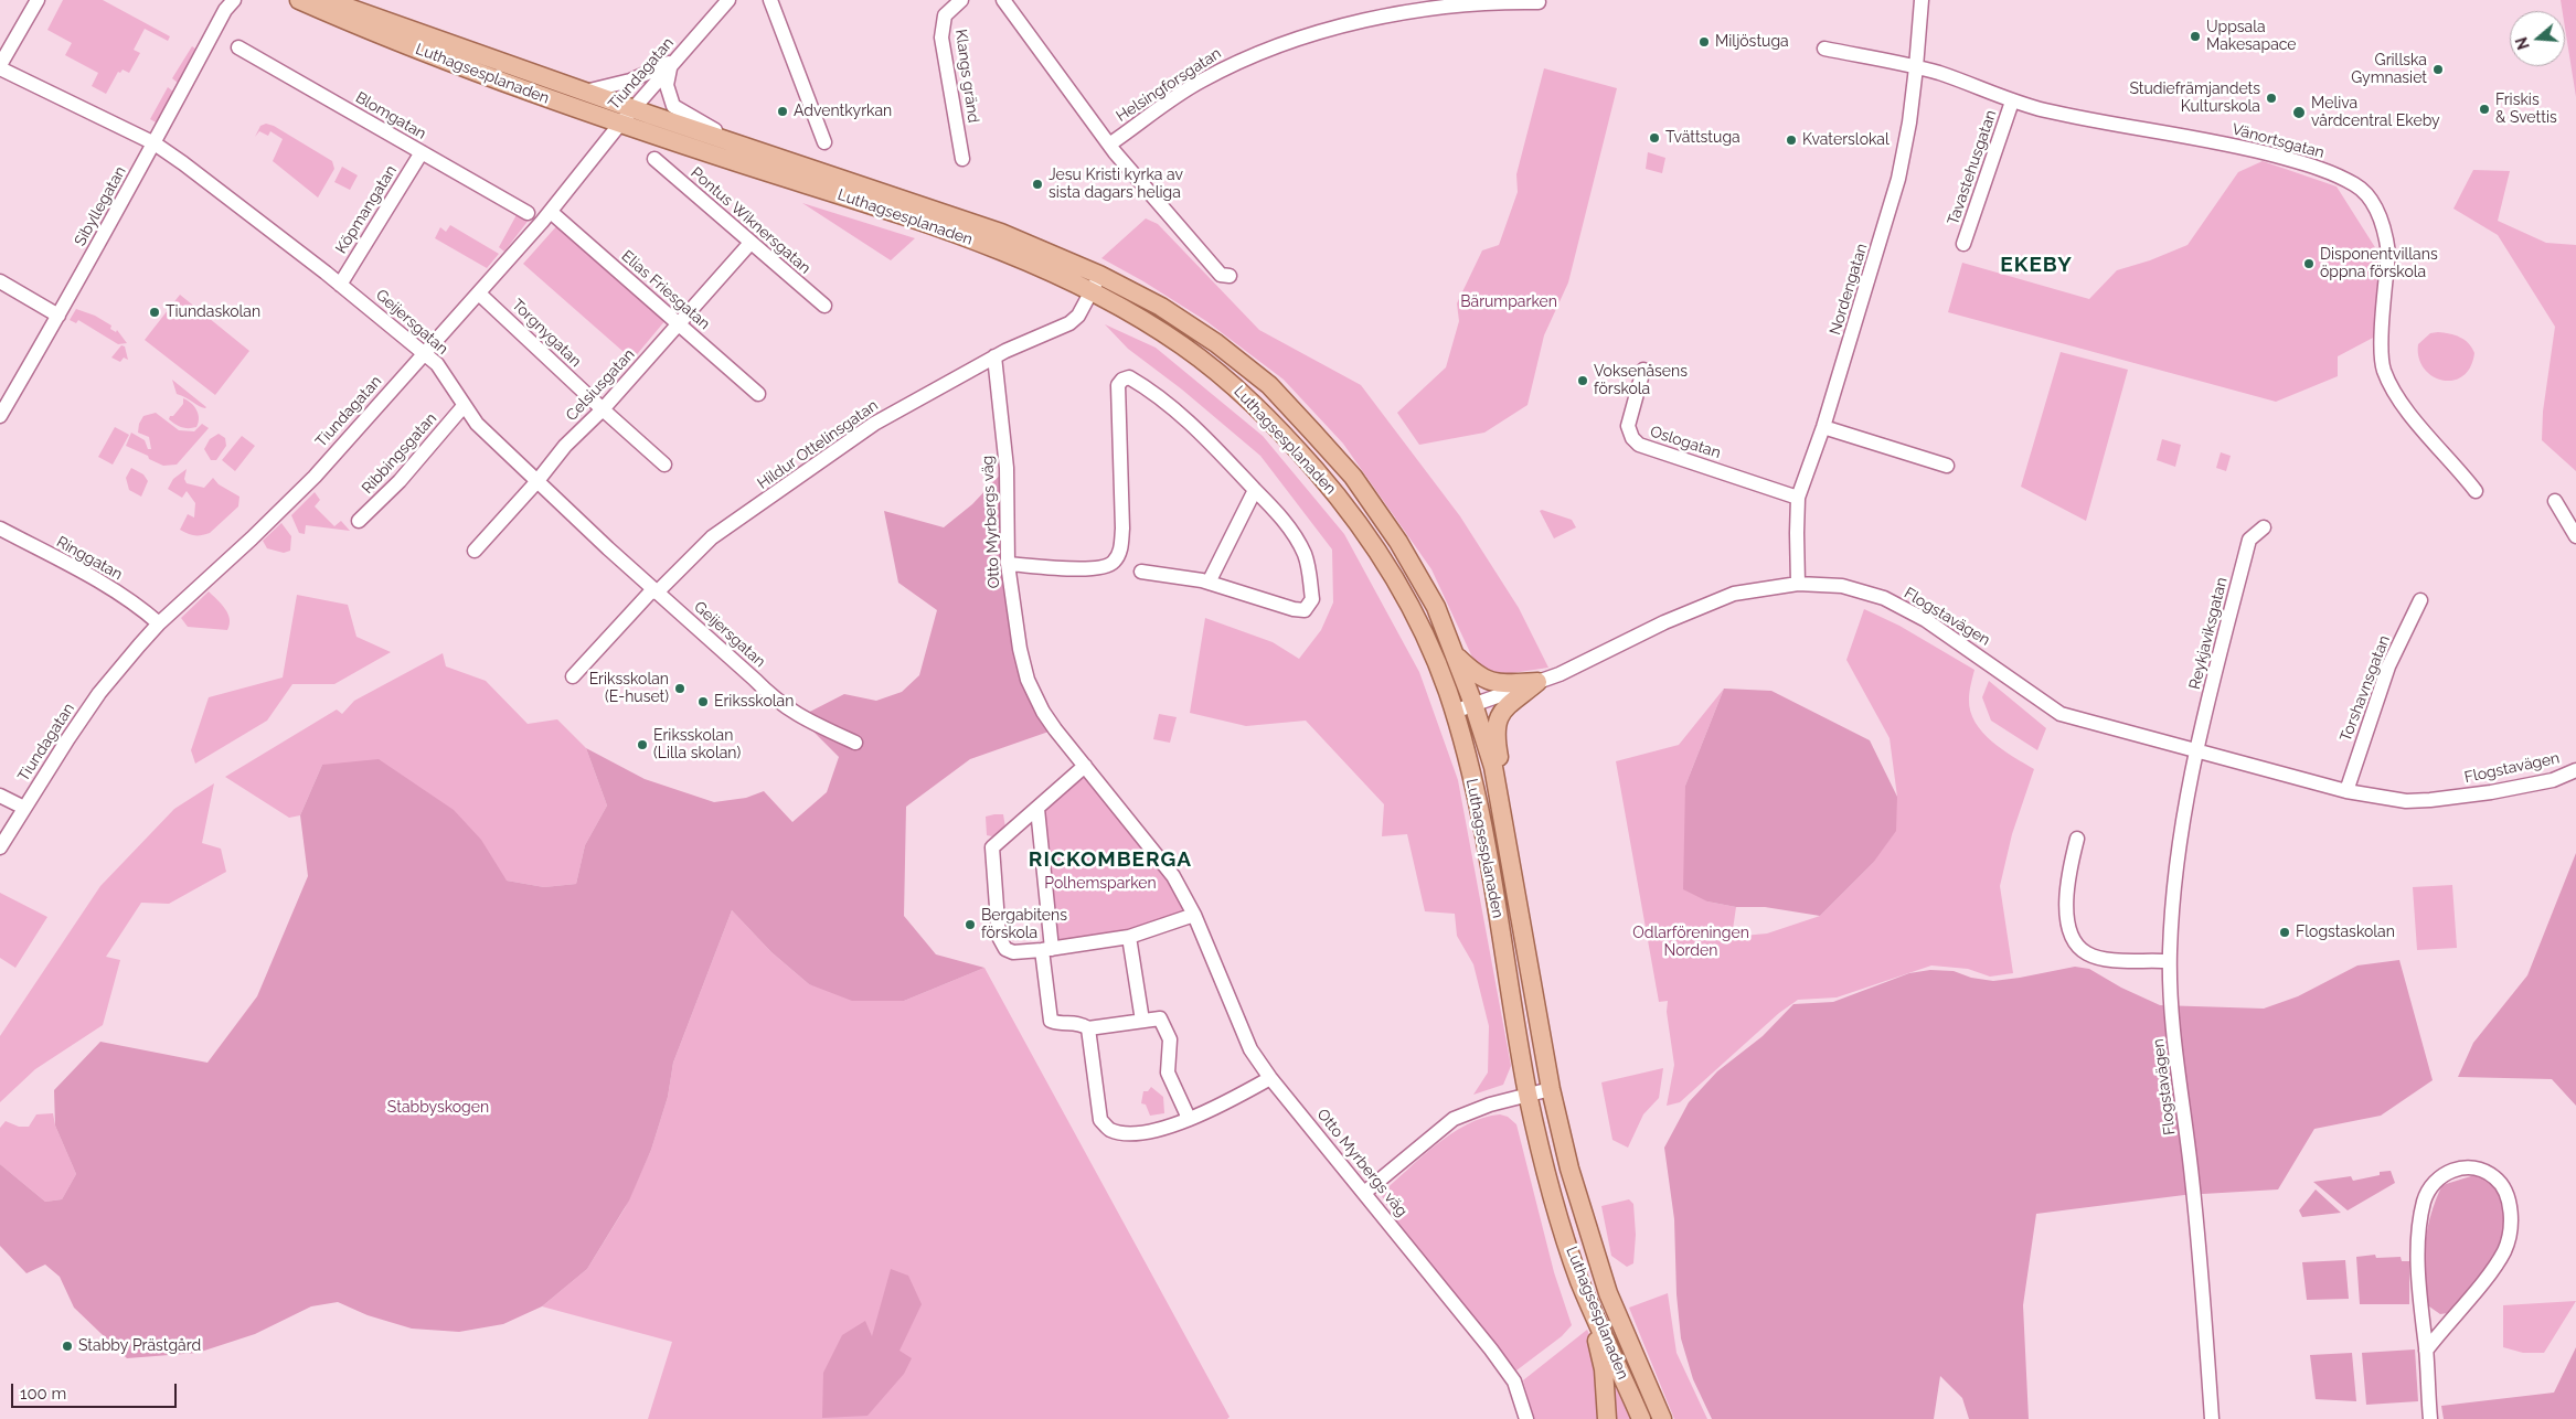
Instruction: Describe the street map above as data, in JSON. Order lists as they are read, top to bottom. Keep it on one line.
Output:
{"streets":{"main road":["Luthagsesplanaden"],"street":["Tiundagatan","Klangs gränd","Helsingforsgatan","Blomgatan","Vänortsgatan","Tavastehusgatan","Sibyllegatan","Köpmangatan","Pontus Wiknersgatan","Nordengatan","Elias Friesgatan","Geijersgatan","Torgnygatan","Celsiusgatan","Oslogatan","Hildur Ottelinsgatan","Ribbingsgatan","Otto Myrbergs väg","Ringgatan","Flogstavägen","Reykjaviksgatan","Torshavnsgatan"]},"crossings":[["Luthagsesplanaden","Tiundagatan"],["Luthagsesplanaden","Hildur Ottelinsgatan"],["Luthagsesplanaden","Flogstavägen"],["Tiundagatan","Elias Friesgatan"],["Tiundagatan","Geijersgatan"],["Tiundagatan","Torgnygatan"],["Tiundagatan","Ringgatan"],["Blomgatan","Köpmangatan"],["Vänortsgatan","Tavastehusgatan"],["Vänortsgatan","Nordengatan"],["Sibyllegatan","Geijersgatan"],["Köpmangatan","Geijersgatan"],["Pontus Wiknersgatan","Celsiusgatan"],["Nordengatan","Oslogatan"],["Nordengatan","Flogstavägen"],["Elias Friesgatan","Celsiusgatan"],["Geijersgatan","Celsiusgatan"],["Geijersgatan","Hildur Ottelinsgatan"],["Geijersgatan","Ribbingsgatan"],["Torgnygatan","Celsiusgatan"],["Hildur Ottelinsgatan","Otto Myrbergs väg"],["Flogstavägen","Reykjaviksgatan"],["Flogstavägen","Torshavnsgatan"]],"districts":["EKEBY","RICKOMBERGA"],"parks":["Bärumparken","Polhemsparken","Odlarföreningen Norden","Stabbyskogen"],"places":["Uppsala Makesapace","Miljöstuga","Grillska Gymnasiet","Studiefrämjandets Kulturskola","Friskis & Svettis","Adventkyrkan","Meliva vårdcentral Ekeby","Tvättstuga","Kvaterslokal","Jesu Kristi kyrka av sista dagars heliga","Disponentvillans öppna förskola","Tiundaskolan","Voksenåsens förskola","Eriksskolan (E-huset)","Eriksskolan","Eriksskolan (Lilla skolan)","Bergabitens förskola","Flogstaskolan","Stabby Prästgård"],"scale_bar":"100 m","north":"left"}
